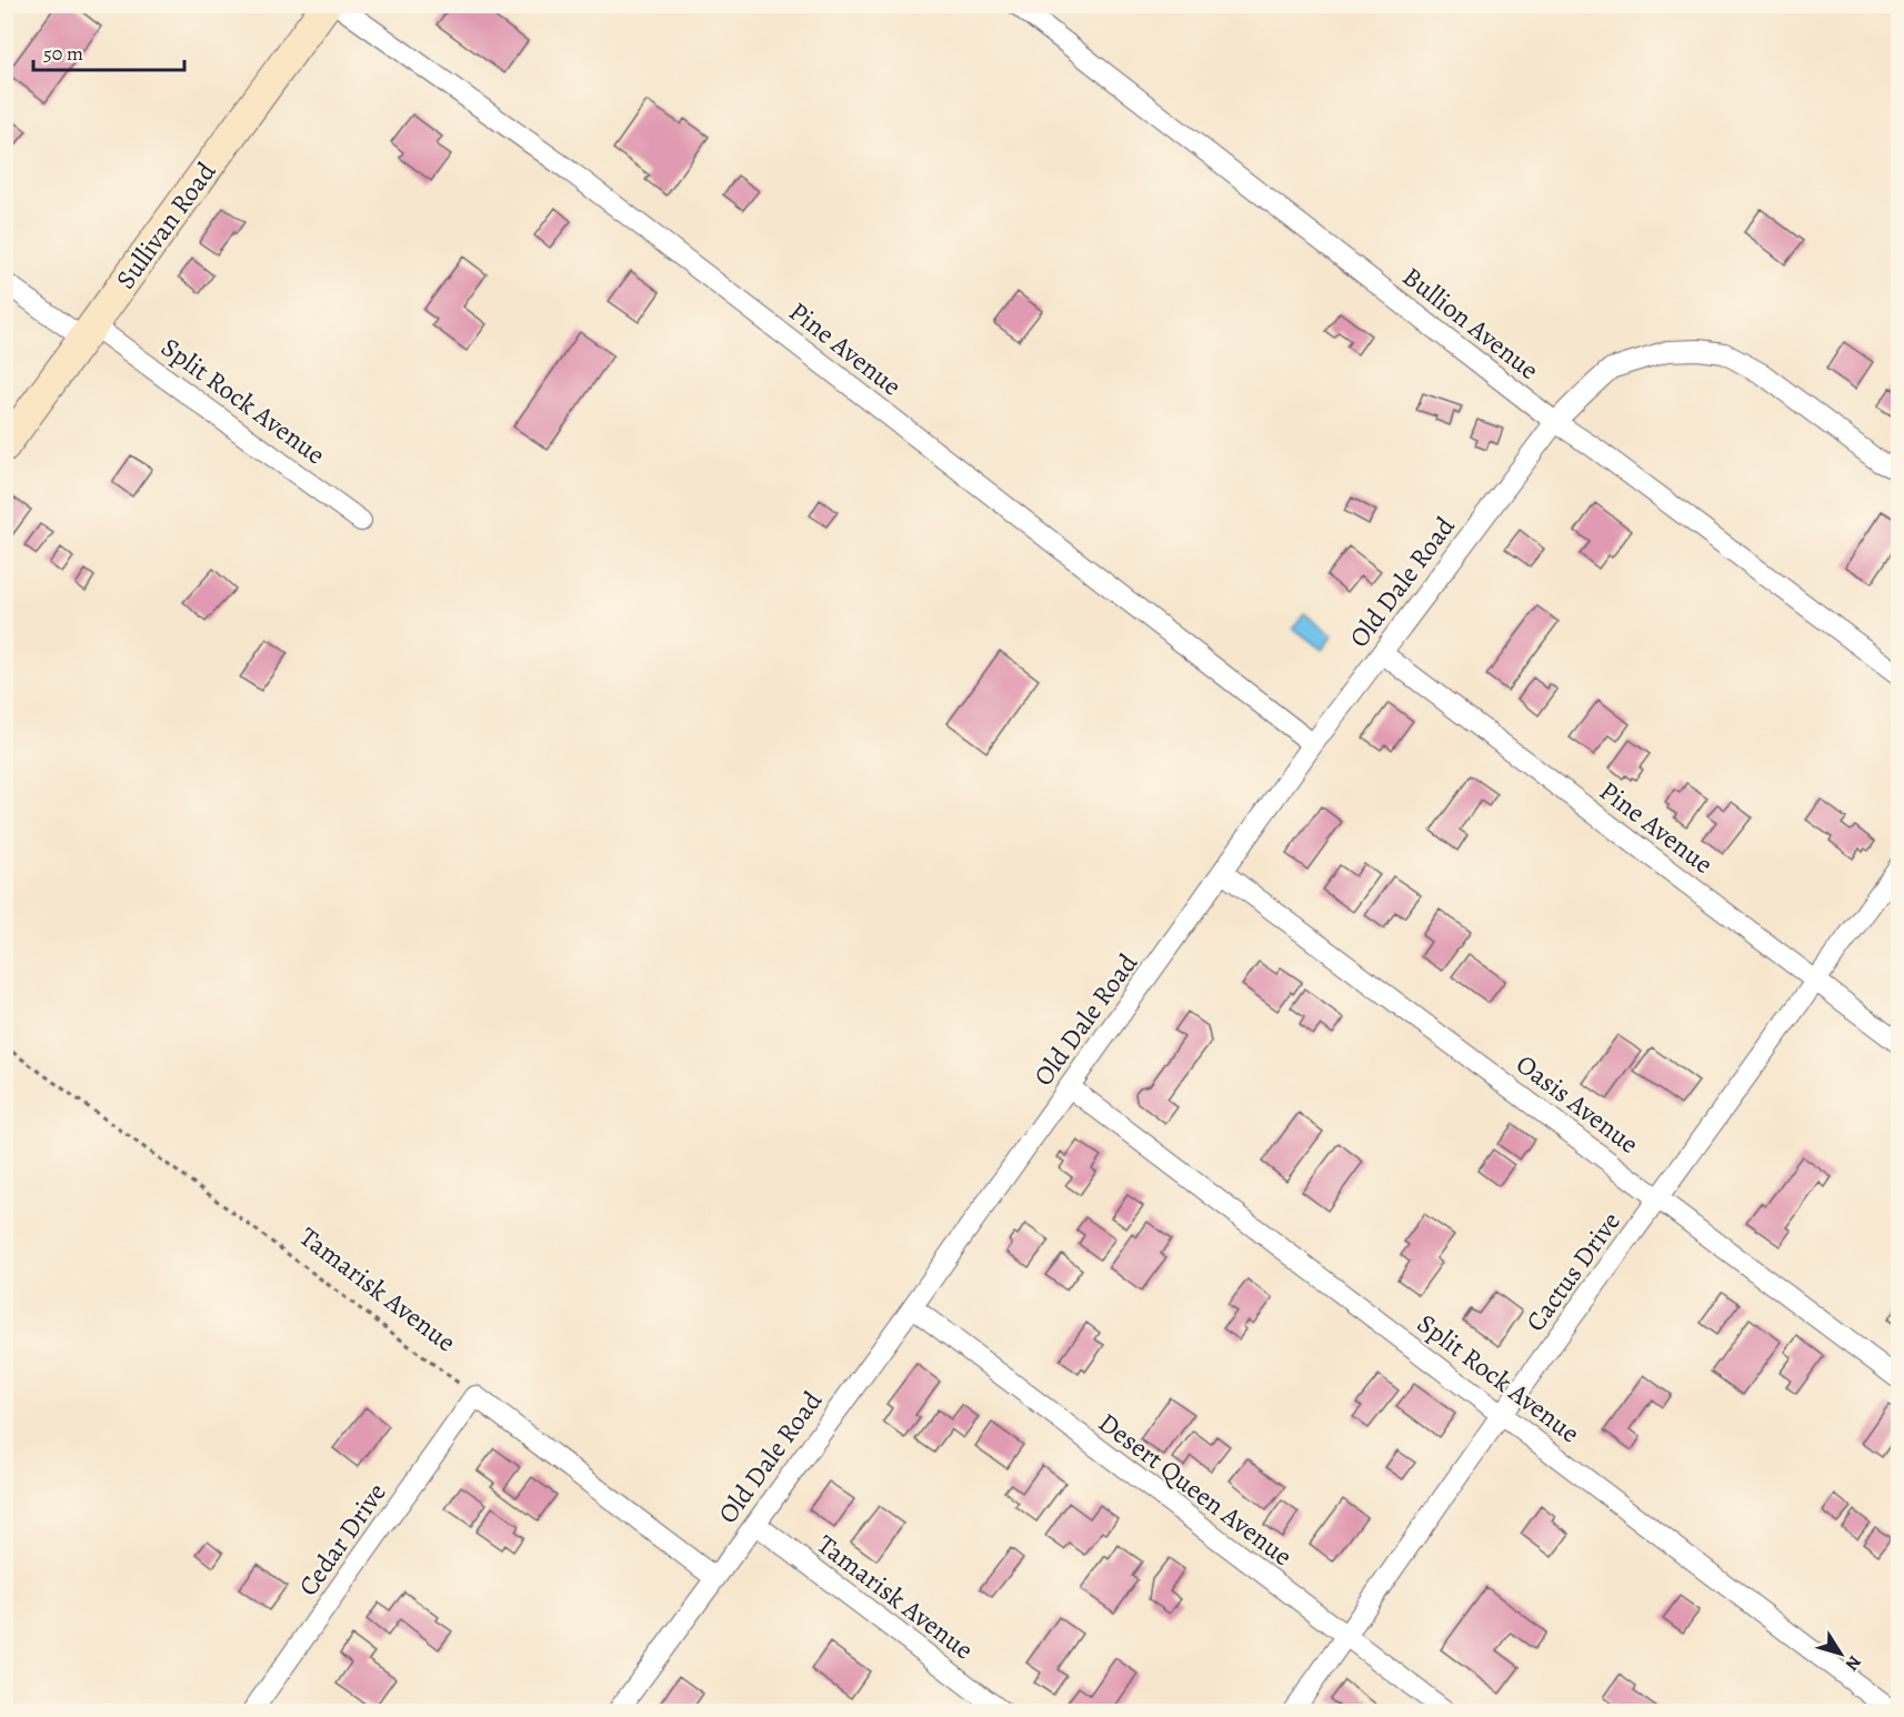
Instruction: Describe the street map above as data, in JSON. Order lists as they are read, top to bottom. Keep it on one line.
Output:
{"streets":{"street":["Sullivan Road","Bullion Avenue","Pine Avenue","Split Rock Avenue","Old Dale Road","Oasis Avenue","Cactus Drive","Tamarisk Avenue","Desert Queen Avenue","Cedar Drive"]},"crossings":[["Sullivan Road","Split Rock Avenue"],["Bullion Avenue","Old Dale Road"],["Pine Avenue","Old Dale Road"],["Pine Avenue","Cactus Drive"],["Split Rock Avenue","Old Dale Road"],["Split Rock Avenue","Cactus Drive"],["Old Dale Road","Oasis Avenue"],["Old Dale Road","Tamarisk Avenue"],["Old Dale Road","Desert Queen Avenue"],["Oasis Avenue","Cactus Drive"],["Cactus Drive","Desert Queen Avenue"],["Tamarisk Avenue","Cedar Drive"]],"scale_bar":"50 m","north":"bottom right"}
